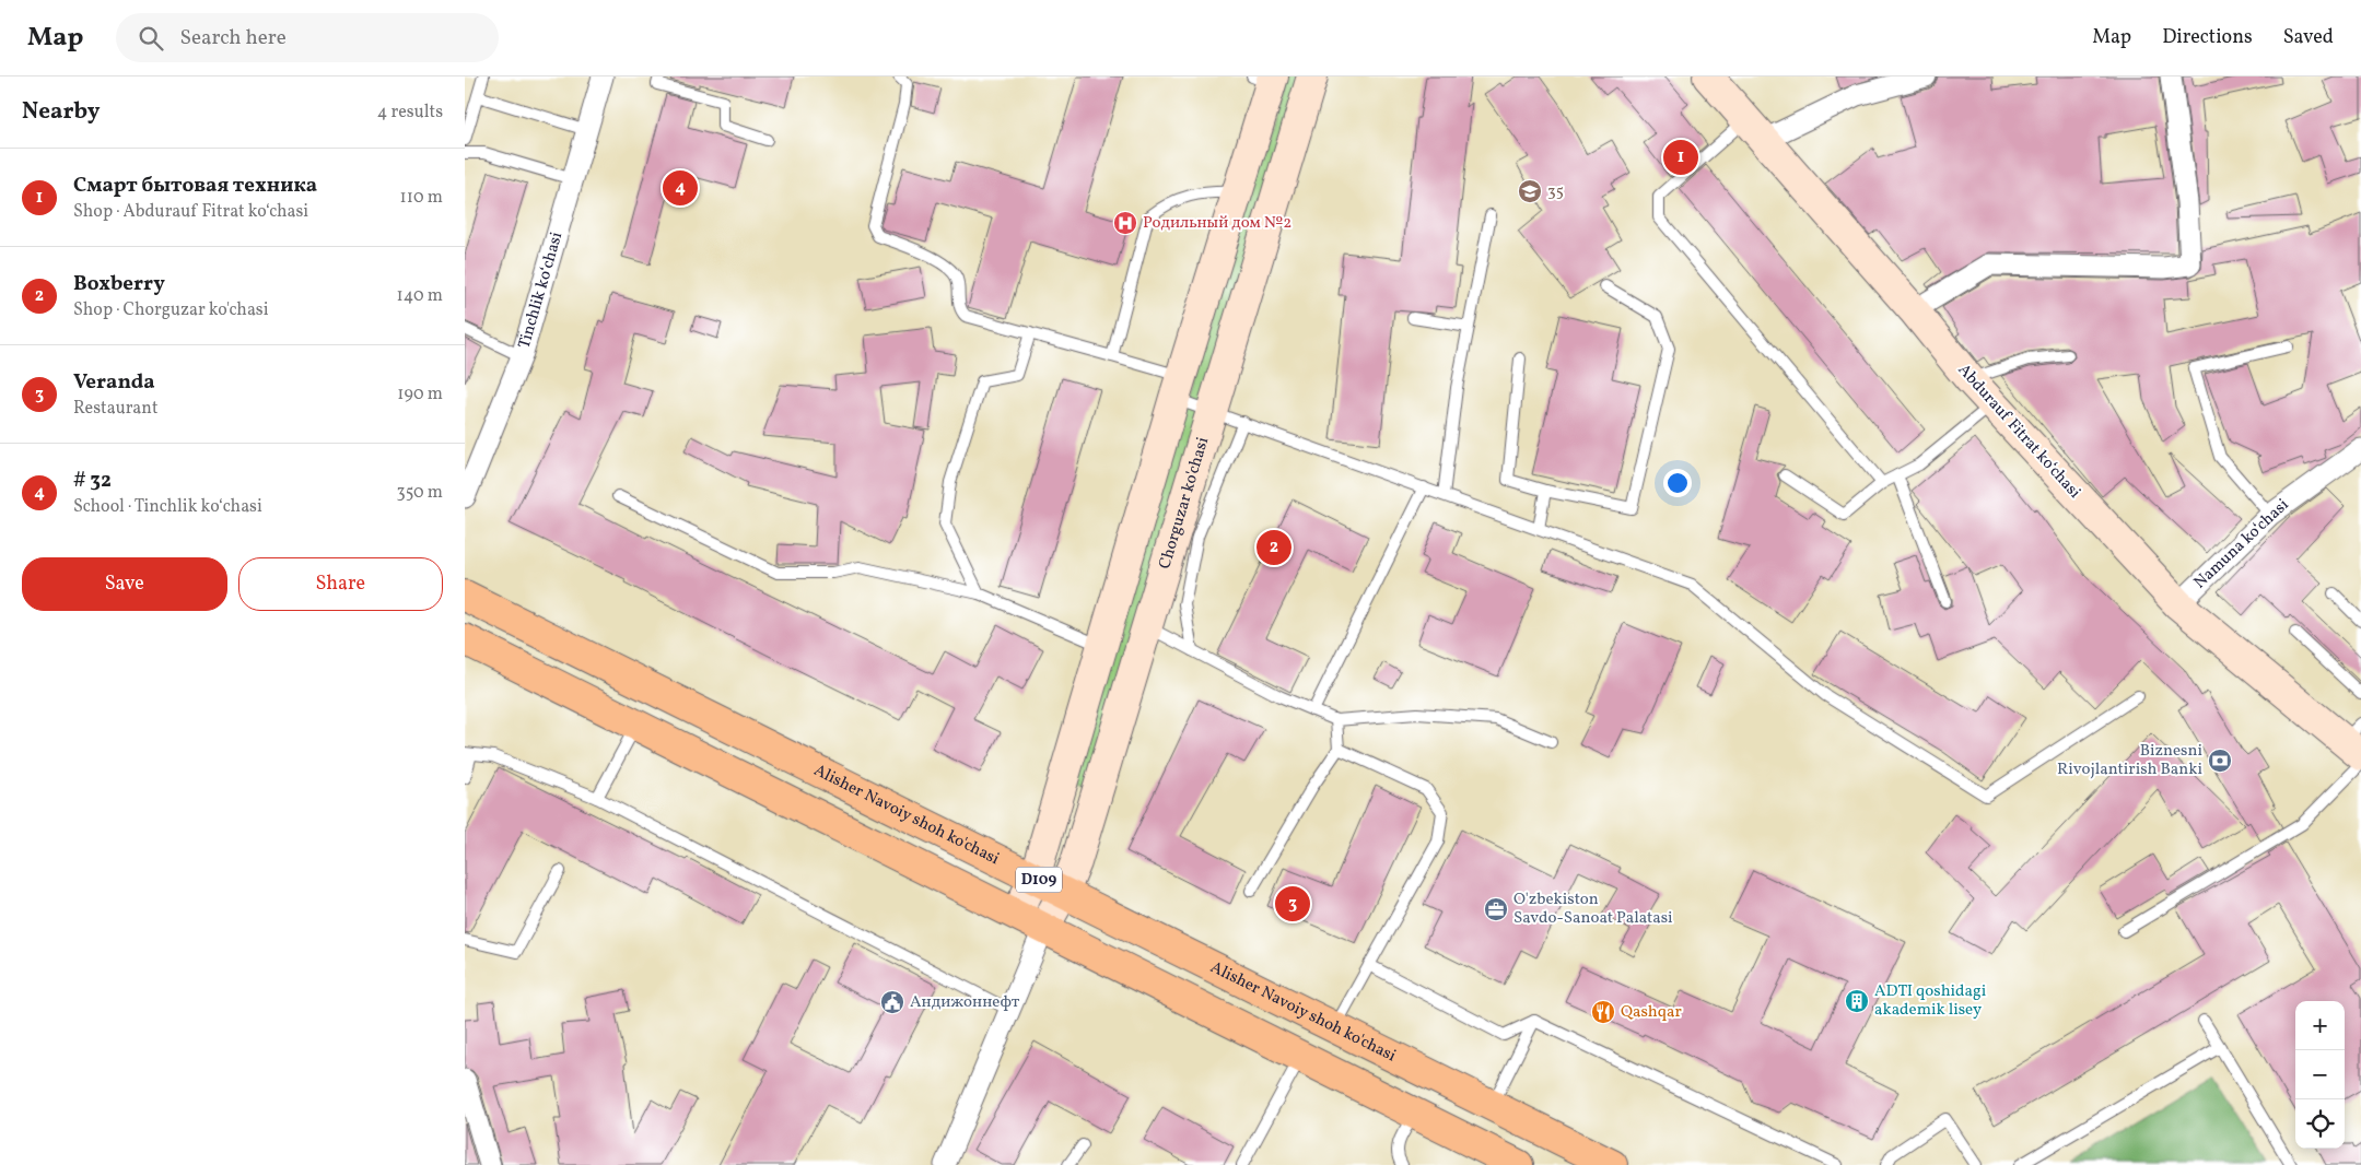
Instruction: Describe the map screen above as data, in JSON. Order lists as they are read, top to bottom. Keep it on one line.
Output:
{"streets":{"main road":["Abdurauf Fitrat koʻchasi","Chorguzar ko'chasi","Alisher Navoiy shoh ko'chasi","D109"],"street":["Tinchlik kо‘chasi","Namuna koʻchasi"]},"crossings":[["Abdurauf Fitrat koʻchasi","Namuna koʻchasi"],["Chorguzar ko'chasi","Alisher Navoiy shoh ko'chasi"],["Chorguzar ko'chasi","D109"]],"places":{"school or university":["35"],"hospital":["Родильный дом №2"],"bank":["Biznesni Rivojlantirish Banki"],"office":["O'zbekiston Savdo-Sanoat Palatasi"],"building":["ADTI qoshidagi akademik lisey"],"public building":["Андижоннефт"],"restaurant":["Qashqar"]},"page":{"header":"Map","search":"Search here","nav":["Map","Directions","Saved"],"heading":["Nearby","4 results"],"pins":["1","4","2","3"],"list":[{"mark":"1","name":"Смарт бытовая техника","note":"Shop · Abdurauf Fitrat koʻchasi","value":"110 m"},{"mark":"2","name":"Boxberry","note":"Shop · Chorguzar ko'chasi","value":"140 m"},{"mark":"3","name":"Veranda","note":"Restaurant","value":"190 m"},{"mark":"4","name":"# 32","note":"School · Tinchlik kо‘chasi","value":"350 m"}],"buttons":["Save","Share"],"map_buttons":["+","−"]}}
